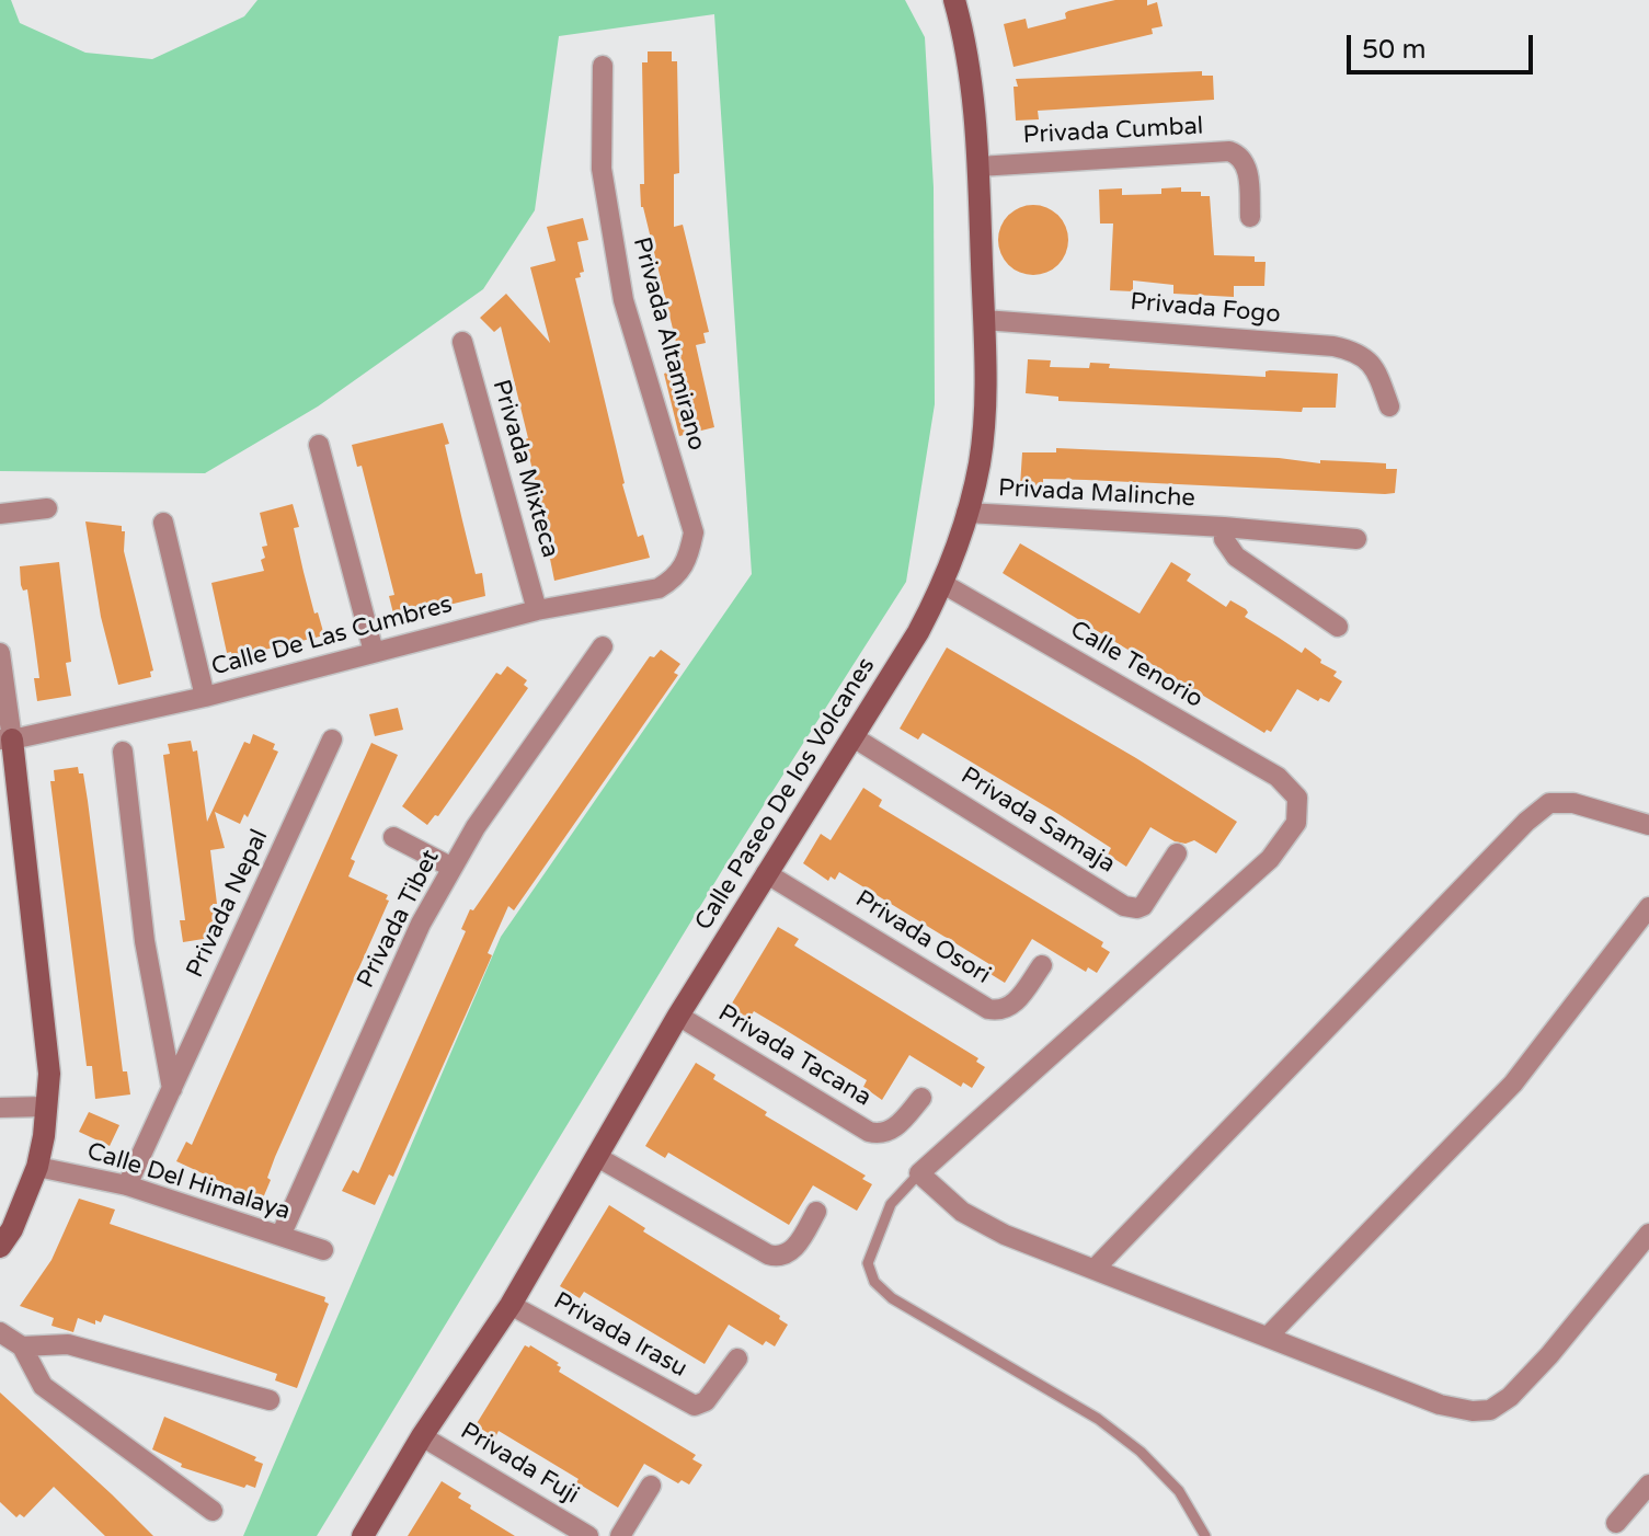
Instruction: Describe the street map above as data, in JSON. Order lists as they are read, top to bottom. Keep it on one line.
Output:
{"streets":{"street":["Privada Cumbal","Privada Fogo","Privada Altamirano","Privada Mixteca","Privada Malinche","Calle De Las Cumbres","Calle Tenorio","Calle Paseo De los Volcanes","Privada Samaja","Privada Nepal","Privada Tibet","Privada Osori","Privada Tacana","Calle Del Himalaya","Privada Irasu","Privada Fuji"]},"crossings":[["Privada Cumbal","Calle Paseo De los Volcanes"],["Privada Fogo","Calle Paseo De los Volcanes"],["Privada Altamirano","Calle De Las Cumbres"],["Privada Mixteca","Calle De Las Cumbres"],["Privada Malinche","Calle Paseo De los Volcanes"],["Calle Tenorio","Calle Paseo De los Volcanes"],["Calle Paseo De los Volcanes","Privada Samaja"],["Calle Paseo De los Volcanes","Privada Osori"],["Calle Paseo De los Volcanes","Privada Tacana"],["Calle Paseo De los Volcanes","Privada Irasu"],["Calle Paseo De los Volcanes","Privada Fuji"],["Privada Nepal","Calle Del Himalaya"],["Privada Tibet","Calle Del Himalaya"]],"scale_bar":"50 m"}
